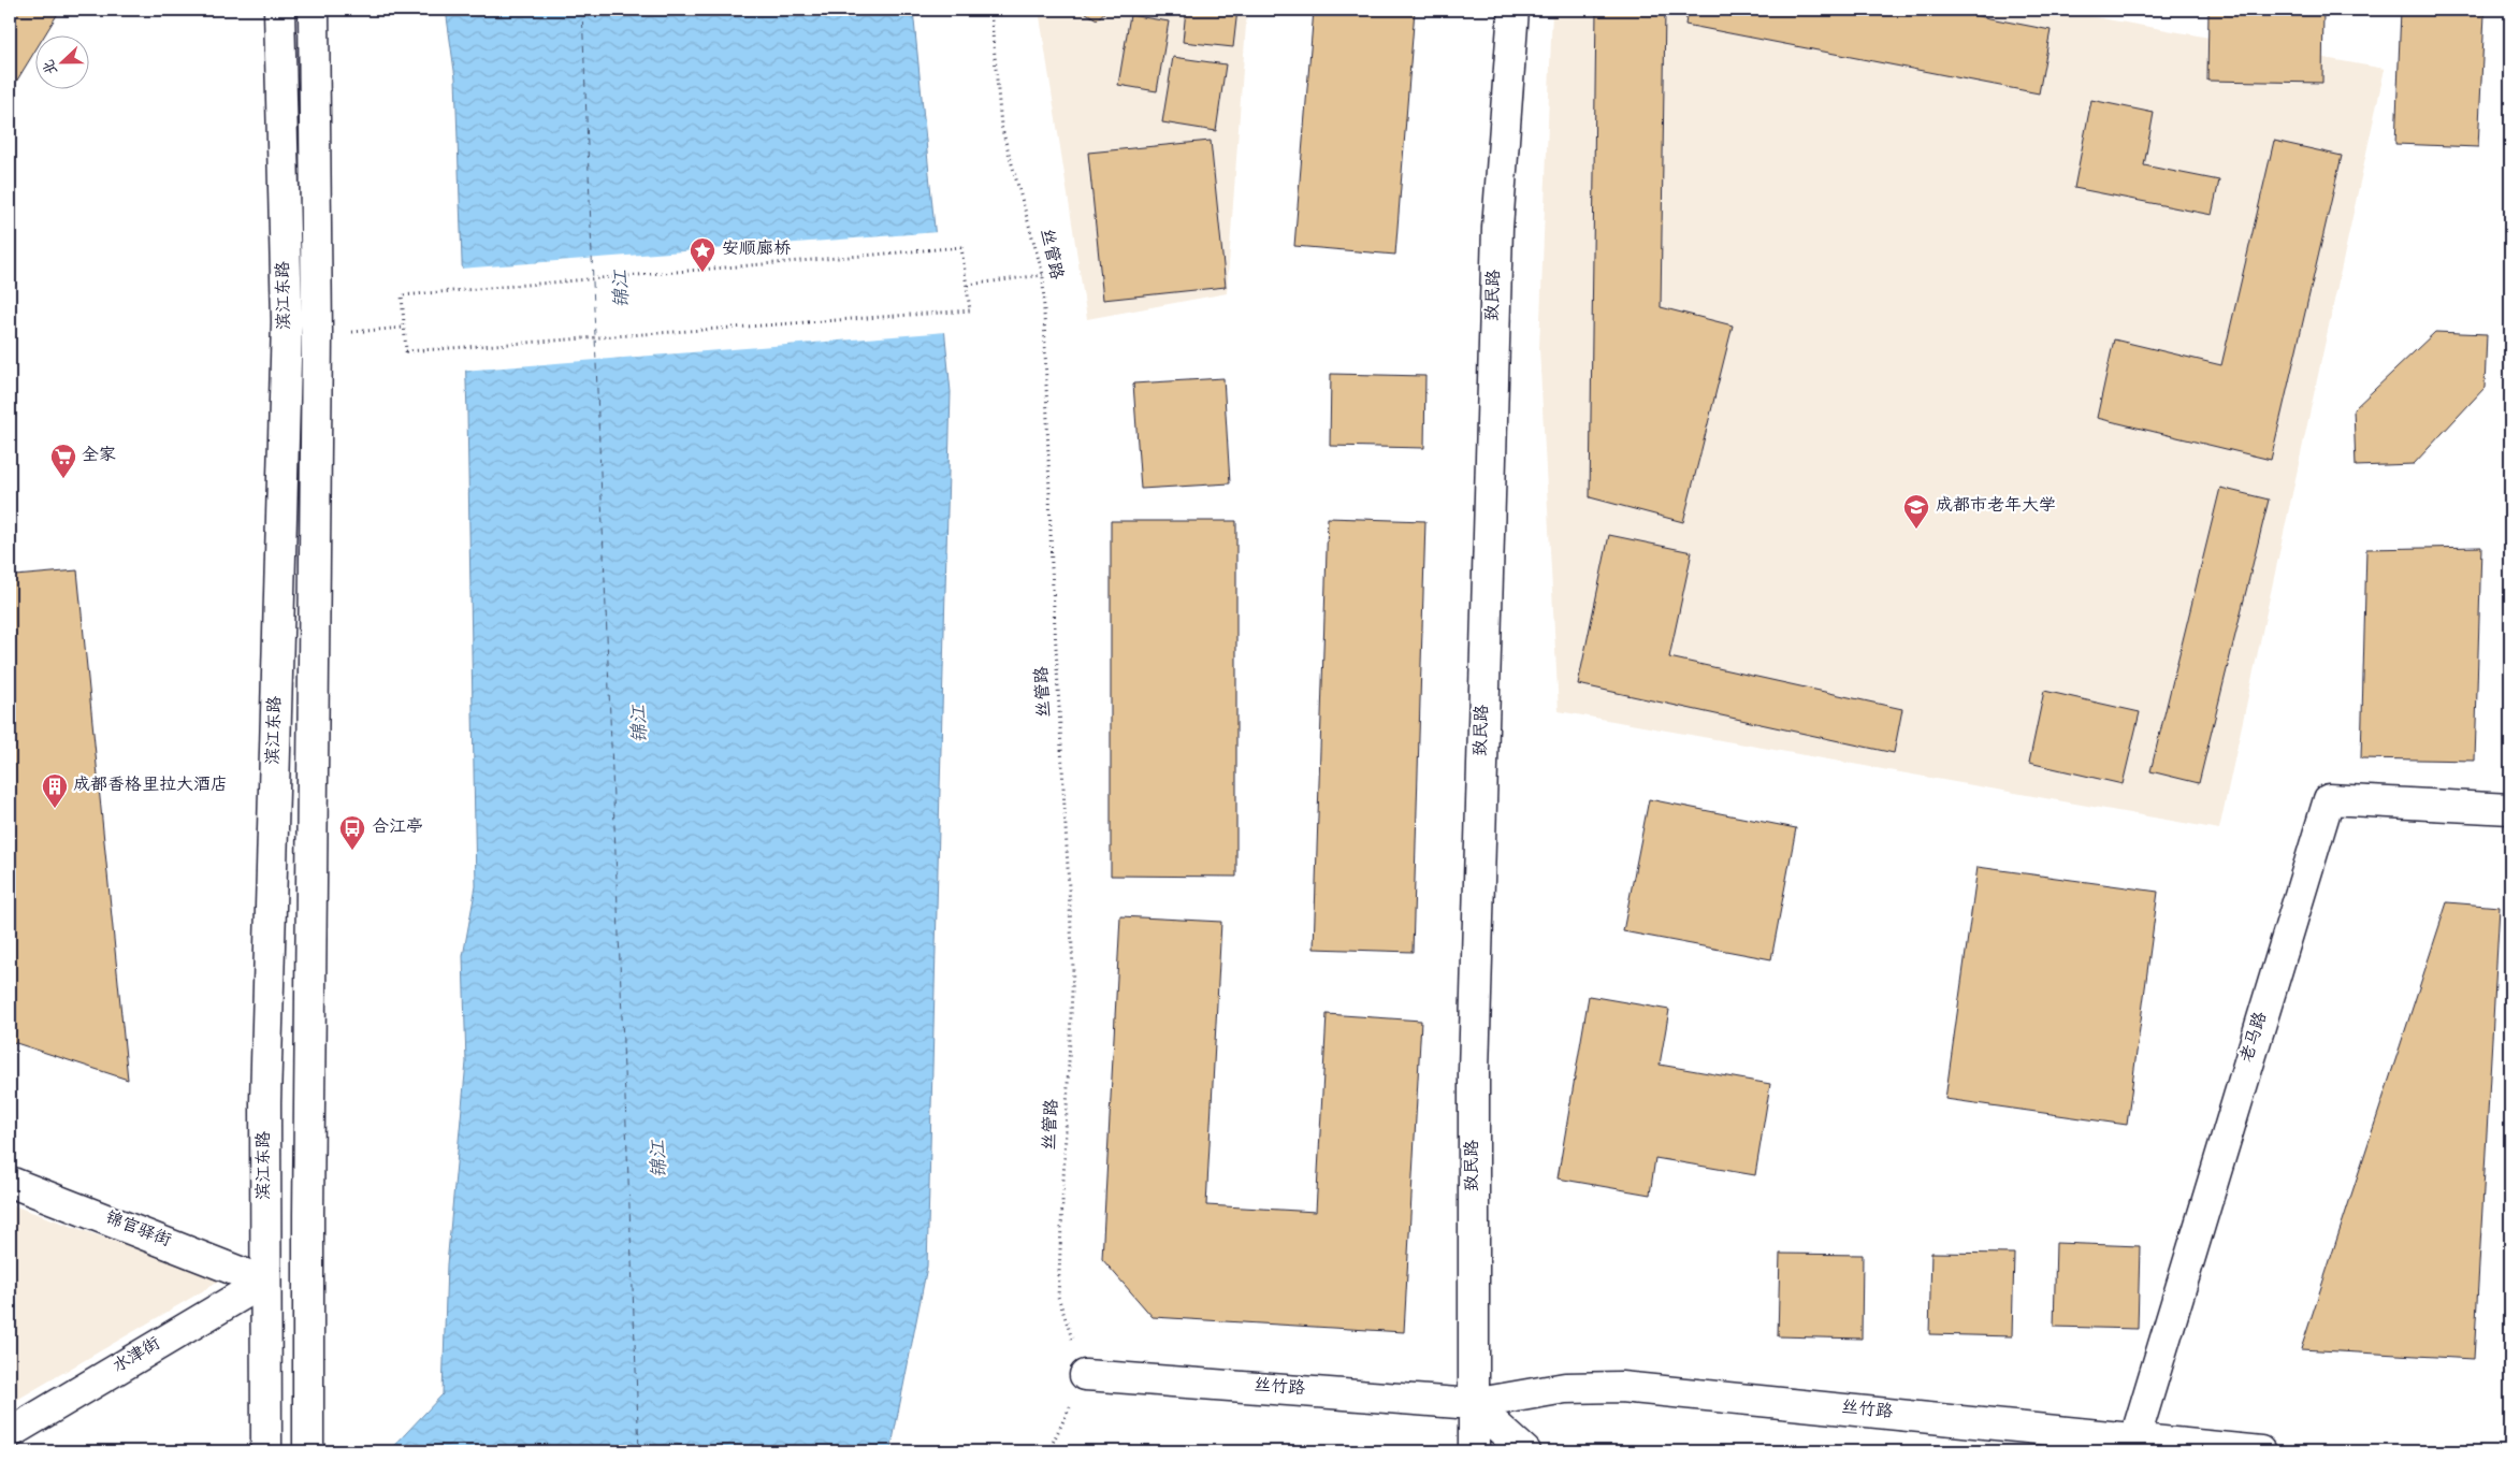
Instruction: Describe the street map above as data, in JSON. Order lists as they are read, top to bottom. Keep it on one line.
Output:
{"streets":{"street":["滨江东路","致民路","老马路","锦官驿街","水津街","丝竹路"],"path":["丝管路"]},"crossings":[["丝管路","丝竹路"],["滨江东路","锦官驿街"],["滨江东路","水津街"],["致民路","丝竹路"],["老马路","丝竹路"],["锦官驿街","水津街"]],"water":["锦江"],"places":{"place":["安顺廊桥"],"supermarket":["全家"],"school or university":["成都市老年大学"],"building":["成都香格里拉大酒店"],"bus stop":["合江亭"]},"north":"left"}
